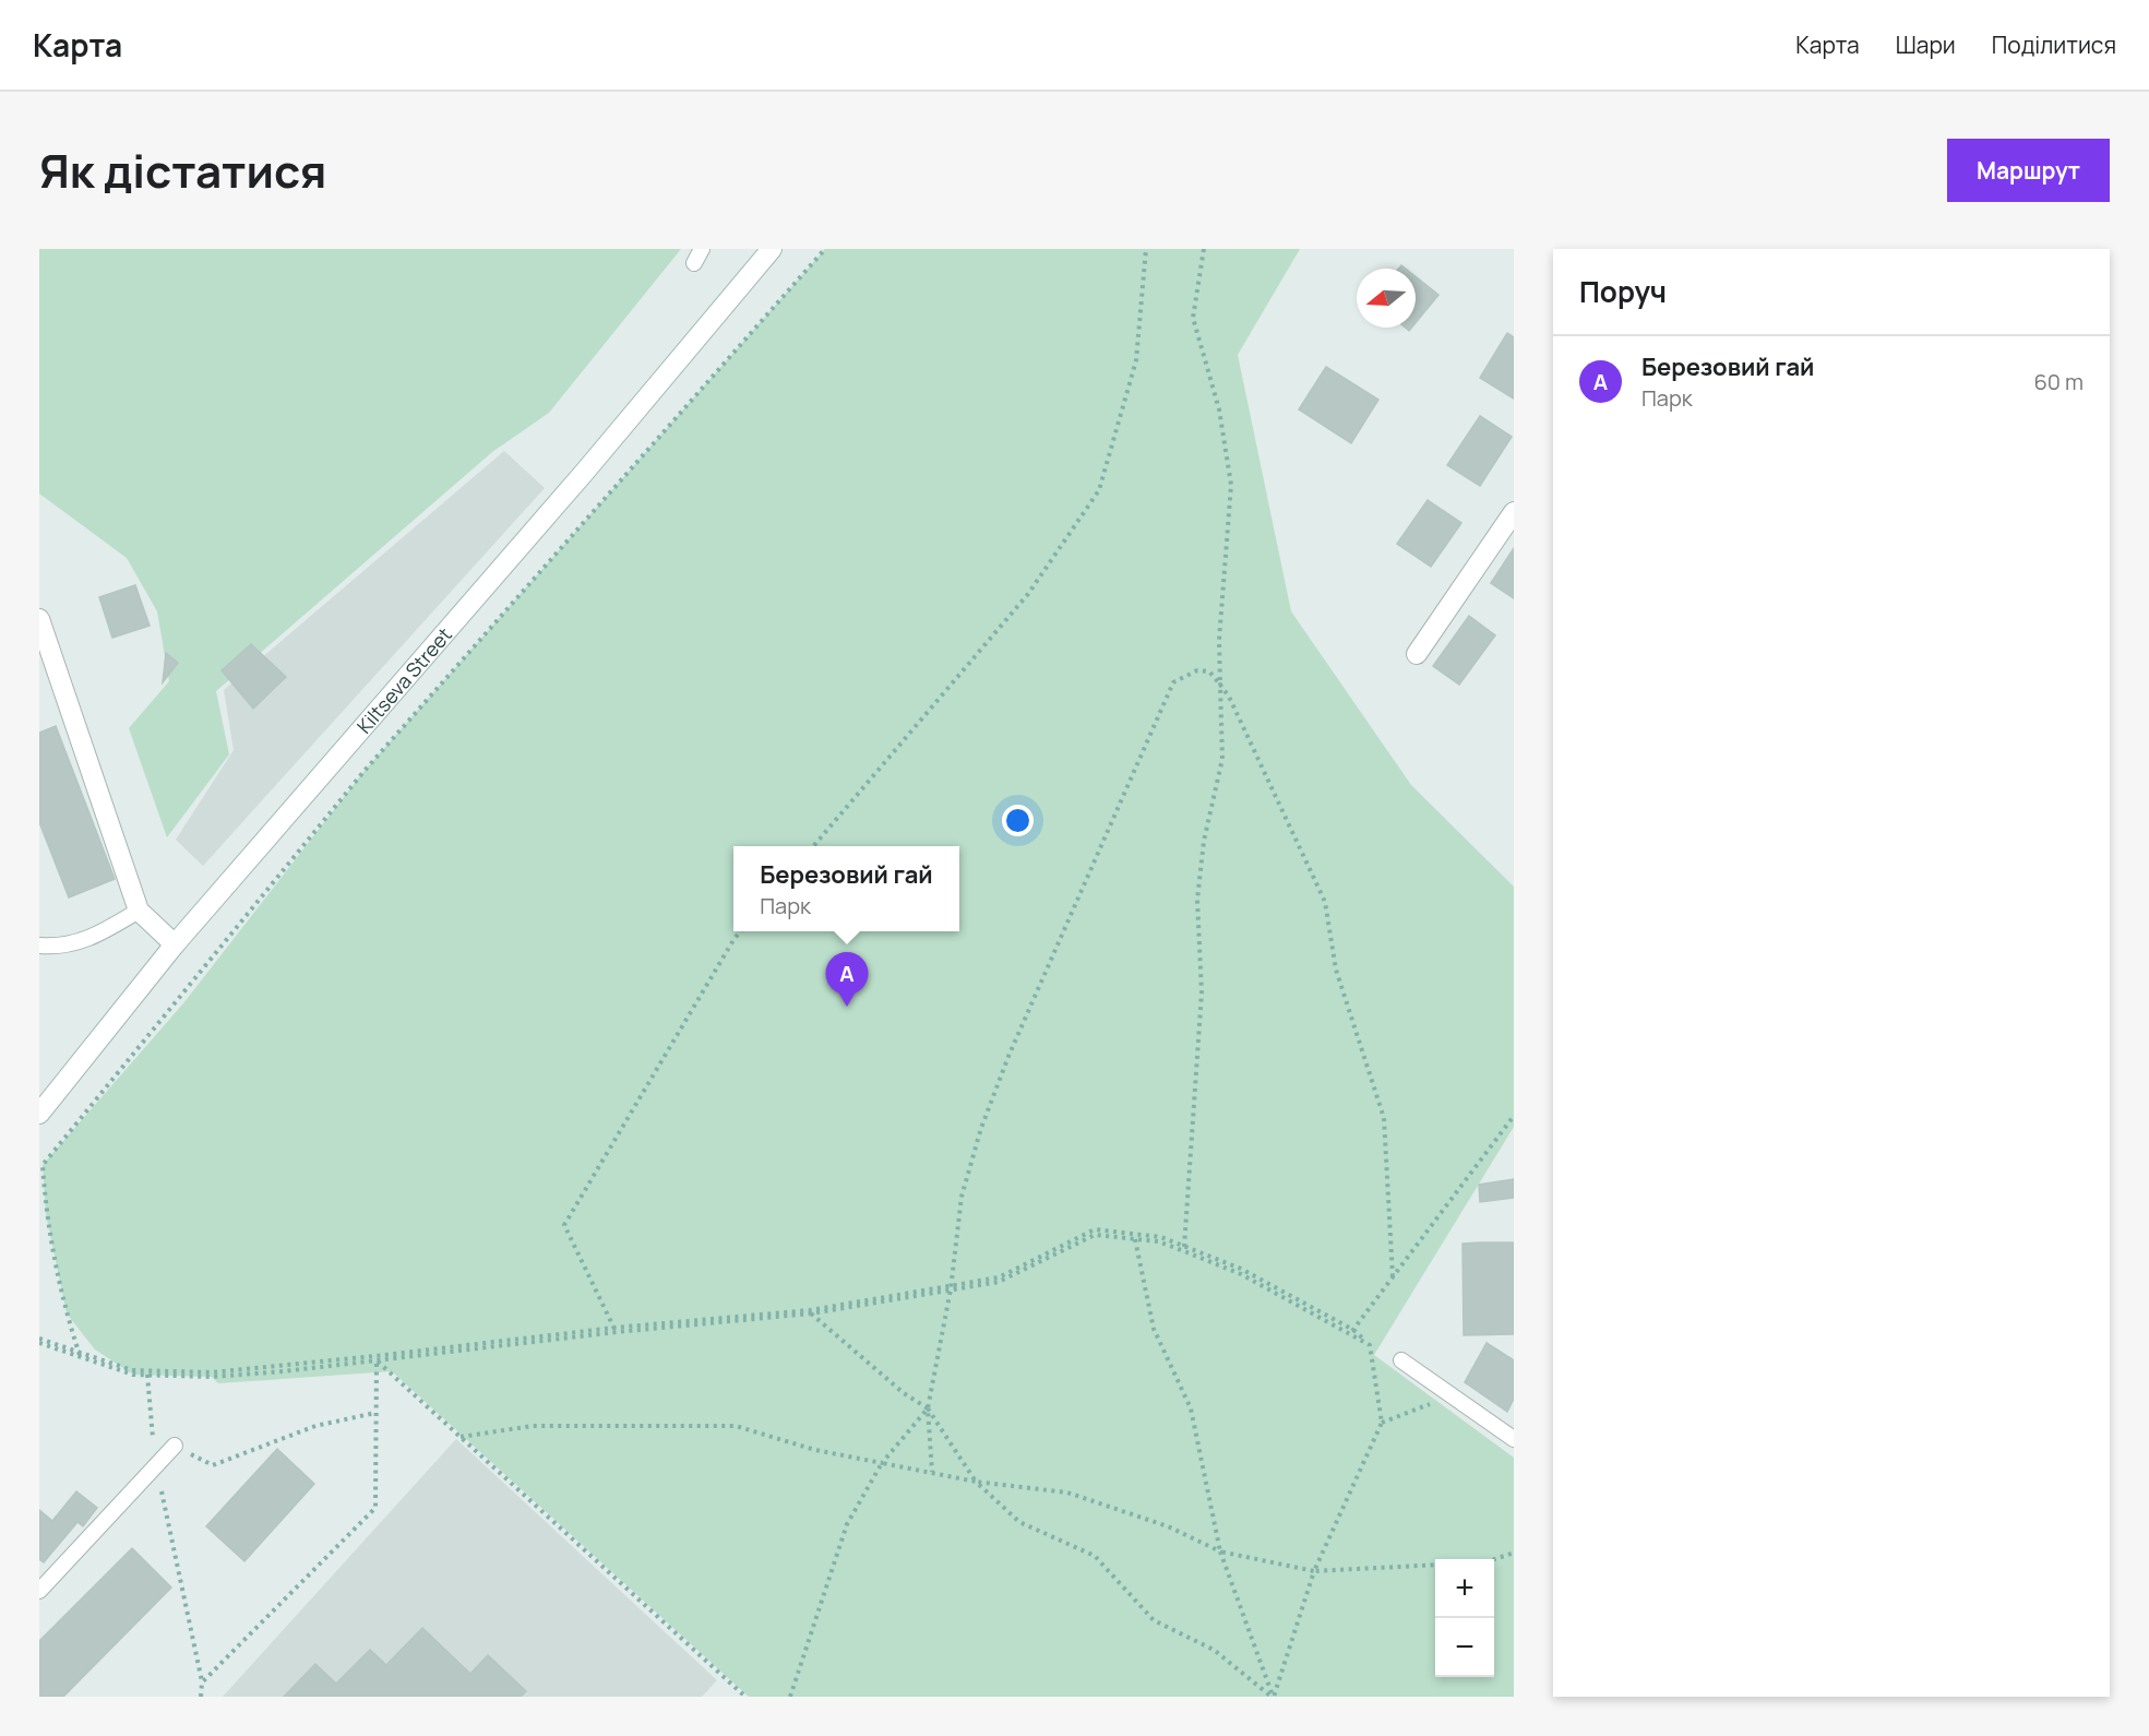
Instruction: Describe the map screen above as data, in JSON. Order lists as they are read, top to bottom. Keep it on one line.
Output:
{"streets":{"main road":["Kiltseva Street"]},"north":"left","page":{"header":"Карта","nav":["Карта","Шари","Поділитися"],"title":"Як дістатися","buttons":"Маршрут","heading":"Поруч","list":[{"mark":"A","name":"Березовий гай","note":"Парк","value":"60 m"}],"popup":["Березовий гай","Парк"],"pins":"A","map_buttons":["+","−"]}}
